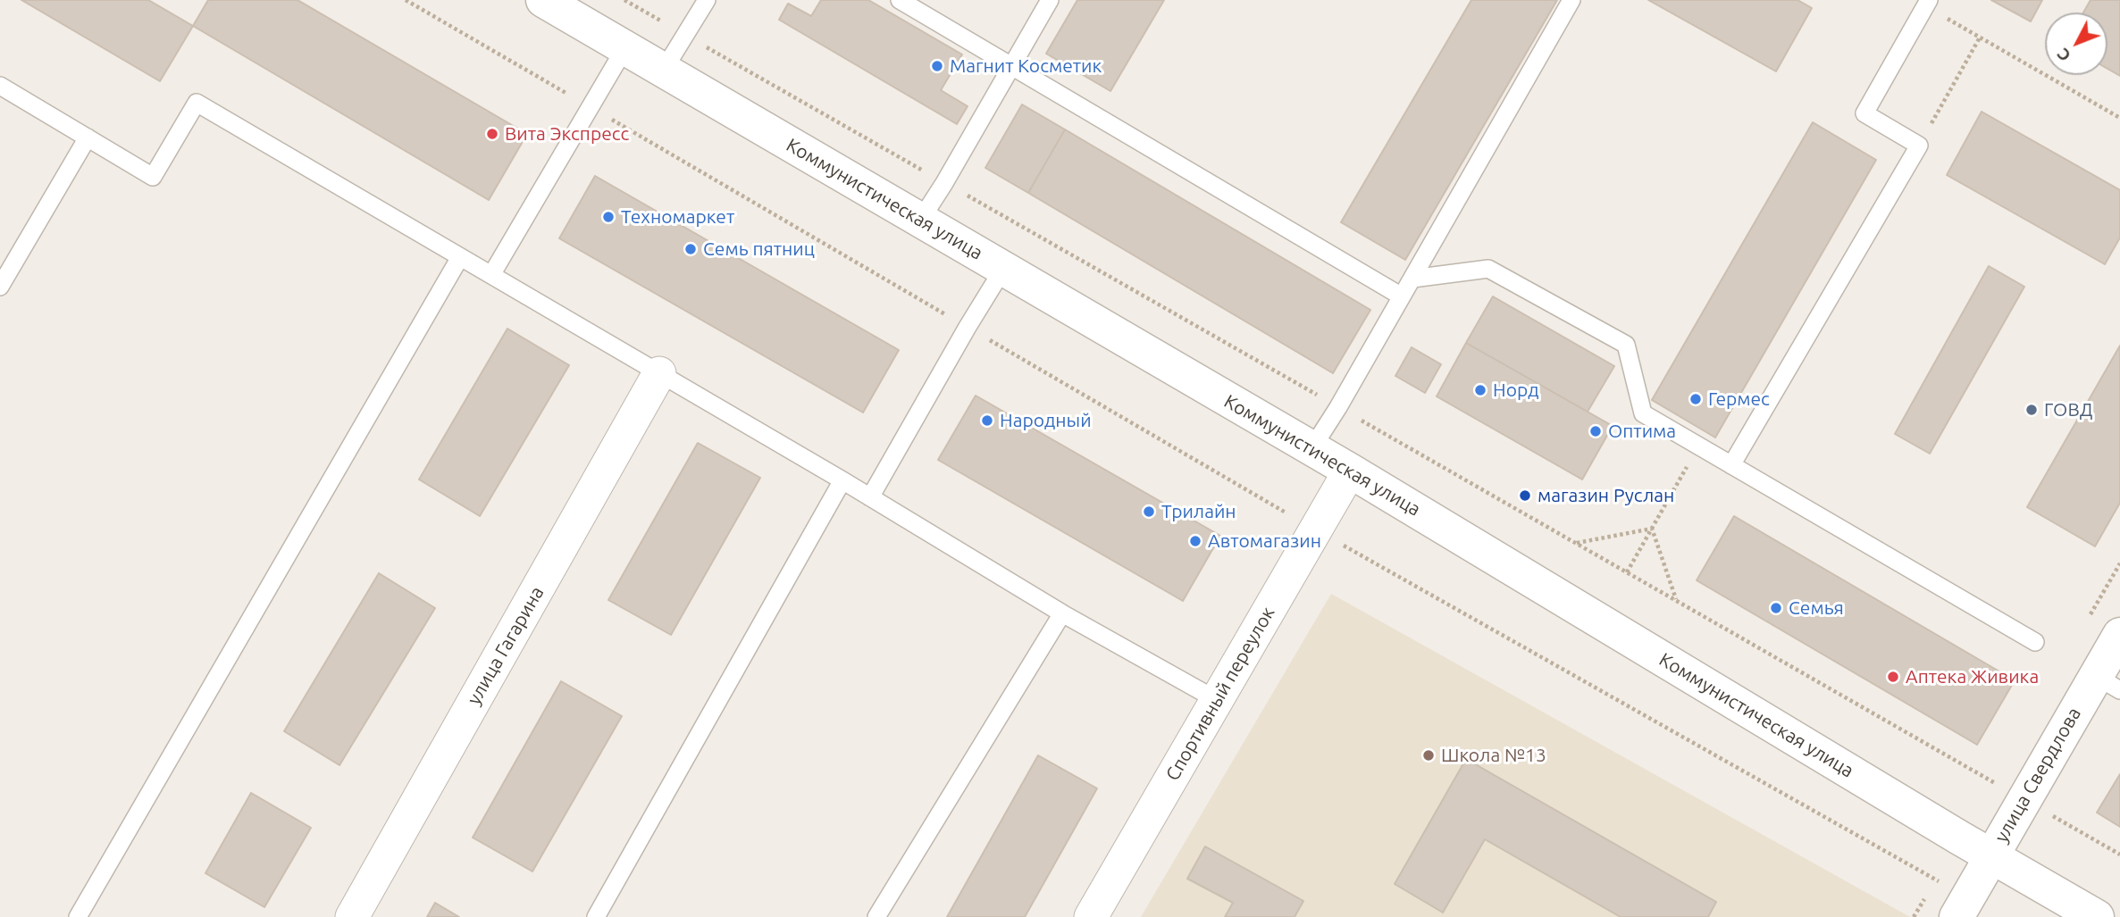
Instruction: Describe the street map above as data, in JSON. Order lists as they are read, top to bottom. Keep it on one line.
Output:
{"streets":{"street":["Коммунистическая улица","улица Гагарина","Спортивный переулок","улица Свердлова"]},"crossings":[["Коммунистическая улица","Спортивный переулок"],["Коммунистическая улица","улица Свердлова"]],"places":["Магнит Косметик","Вита Экспресс","Техномаркет","Семь пятниц","Норд","Гермес","ГОВД","Народный","Оптима","магазин Руслан","Трилайн","Автомагазин","Семья","Аптека Живика","Школа №13"],"north":"bottom left"}
